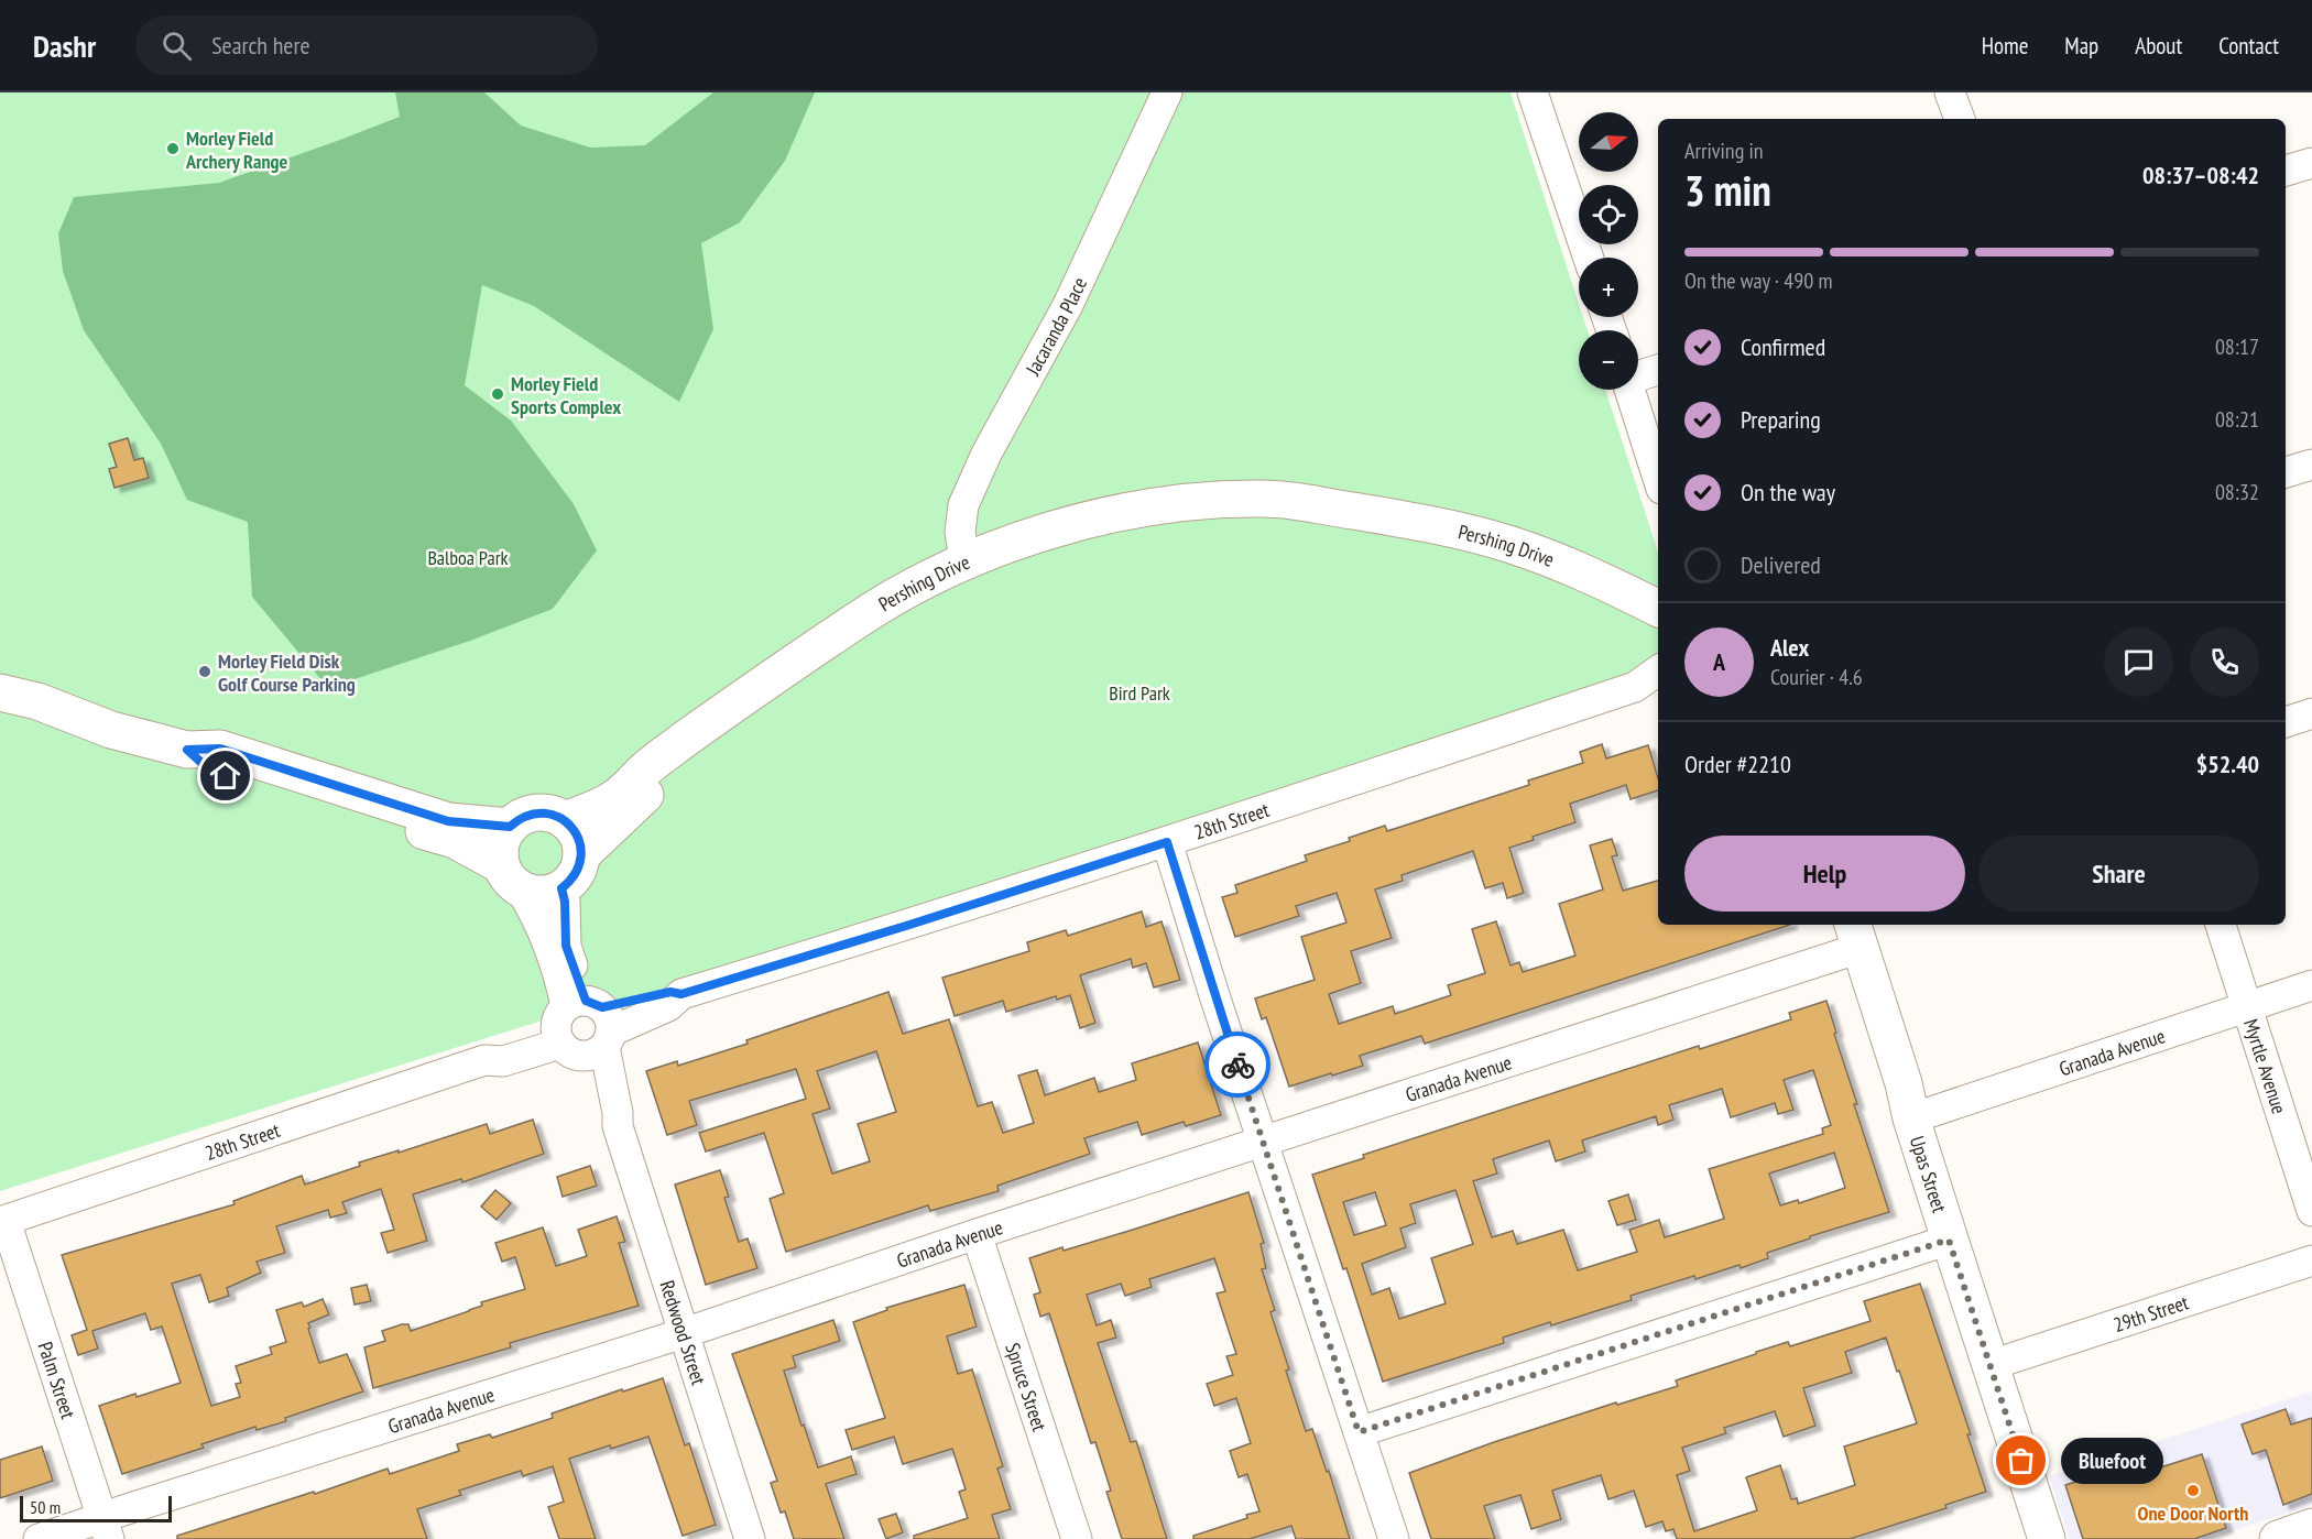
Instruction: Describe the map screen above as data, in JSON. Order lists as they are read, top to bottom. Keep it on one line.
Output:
{"streets":{"main road":["Pershing Drive","Upas Street"],"street":["Jacaranda Place","28th Street","Granada Avenue","Myrtle Avenue","29th Street","Redwood Street","Palm Street","Spruce Street"]},"crossings":[["Jacaranda Place","Pershing Drive"],["Pershing Drive","Redwood Street"],["28th Street","Redwood Street"],["28th Street","Palm Street"],["Granada Avenue","Myrtle Avenue"],["Granada Avenue","Upas Street"],["Granada Avenue","Redwood Street"],["Granada Avenue","Palm Street"],["Granada Avenue","Spruce Street"],["Upas Street","29th Street"]],"parks":["Balboa Park","Bird Park"],"places":["Morley Field Archery Range","Morley Field Sports Complex","Morley Field Disk Golf Course Parking","Bluefoot","One Door North"],"scale_bar":"50 m","north":"right","page":{"header":"Dashr","search":"Search here","nav":["Home","Map","About","Contact"],"map_buttons":["+","−"],"heading":["3 min","Arriving in","08:37–08:42"],"panel":["Alex","Courier · 4.6","Order #2210","$52.40"],"bar":"On the way · 490 m","list":[["Confirmed","08:17"],["Preparing","08:21"],["On the way","08:32"],"Delivered"],"round":"A","buttons":["Help","Share"],"bubble":"Bluefoot","scale":"50 m"}}
